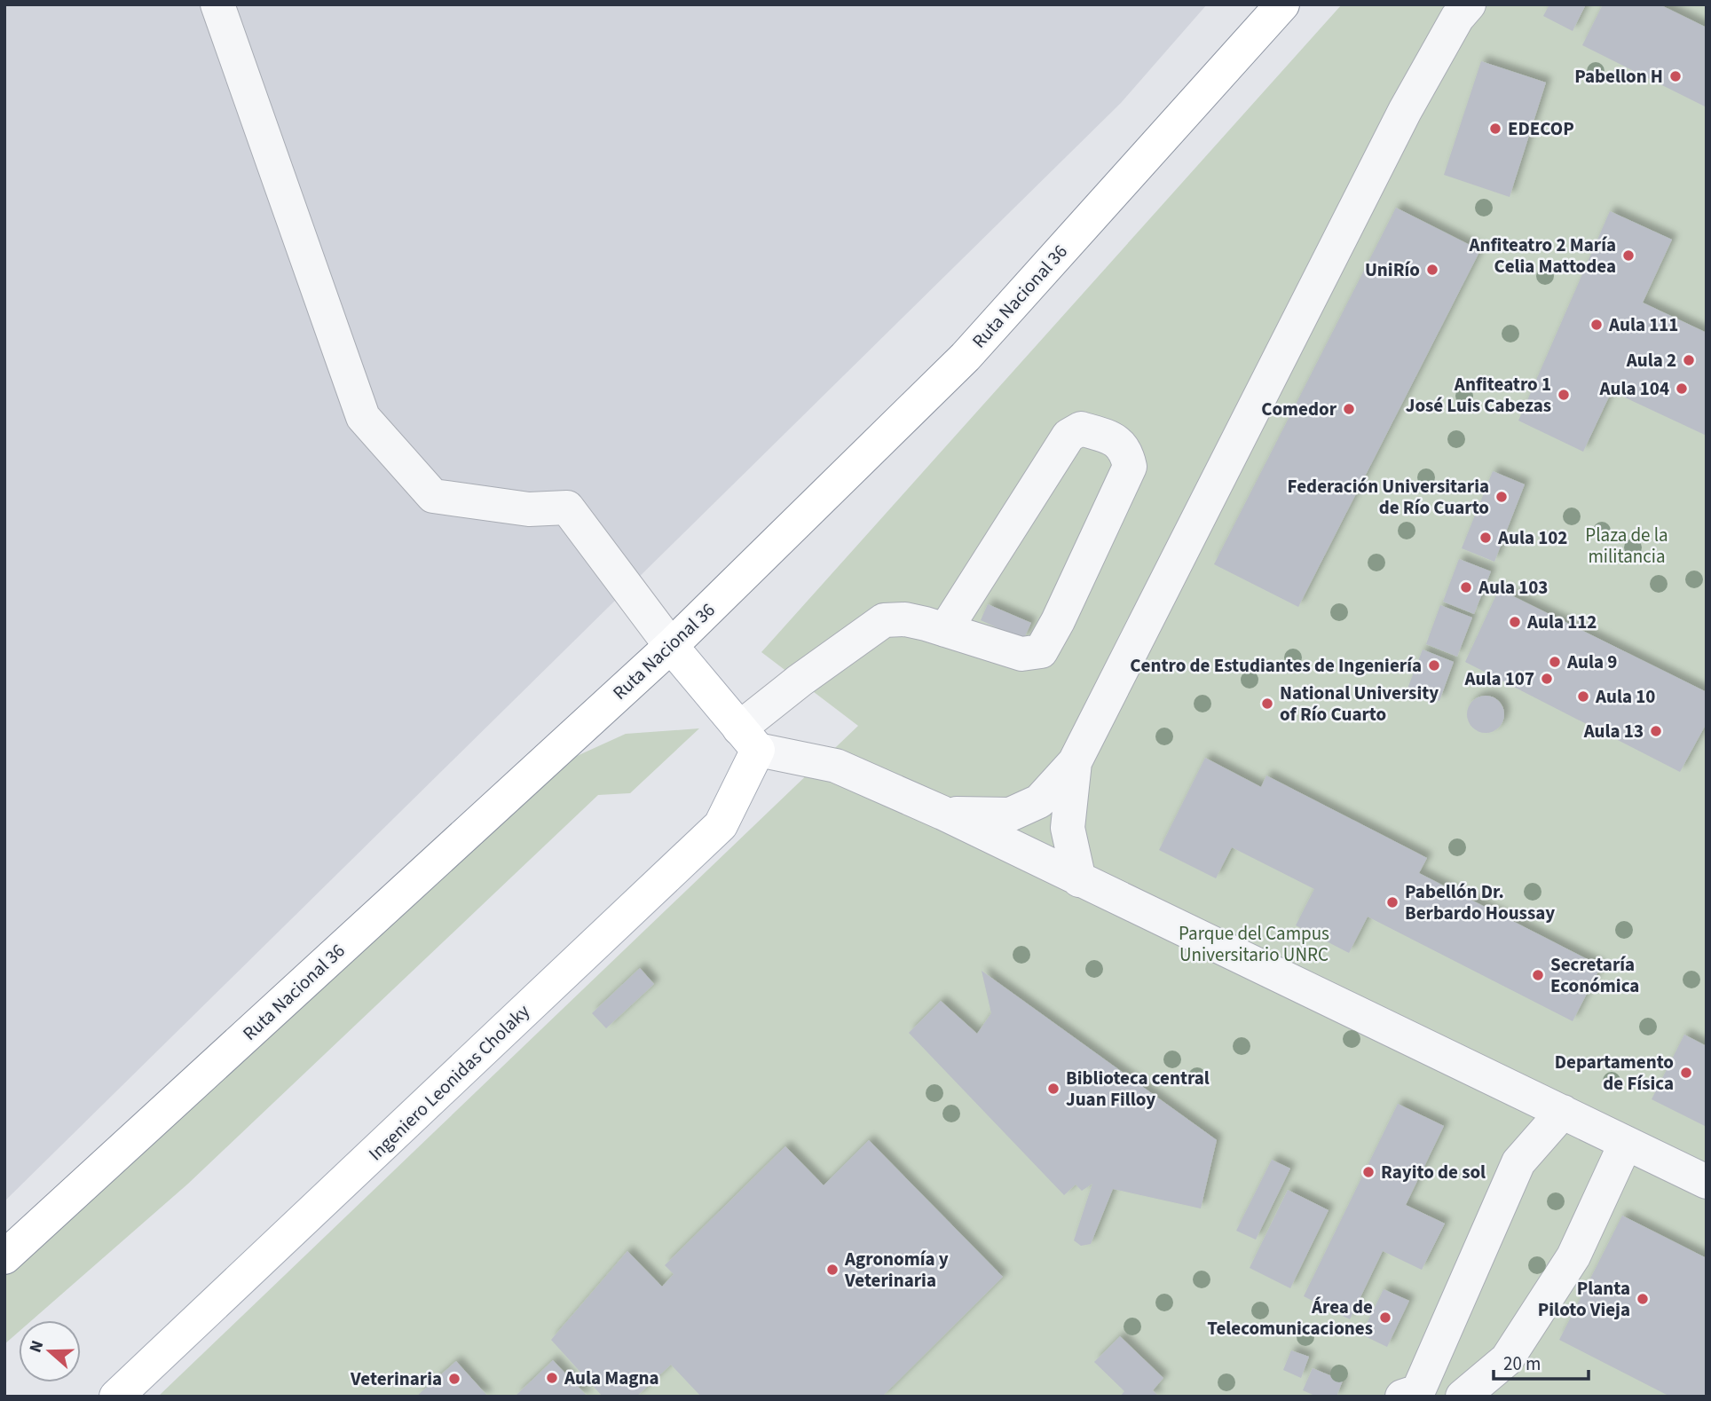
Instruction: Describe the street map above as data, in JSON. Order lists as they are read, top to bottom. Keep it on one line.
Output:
{"streets":{"main road":["Ruta Nacional 36","Ingeniero Leonidas Cholaky"]},"parks":["Plaza de la militancia","Parque del Campus Universitario UNRC"],"places":["Pabellon H","EDECOP","Anfiteatro 2 María Celia Mattodea","UniRío","Aula 111","Aula 2","Aula 104","Anfiteatro 1 José Luis Cabezas","Comedor","Federación Universitaria de Río Cuarto","Aula 102","Aula 103","Aula 112","Aula 9","Centro de Estudiantes de Ingeniería","Aula 107","Aula 10","National University of Río Cuarto","Aula 13","Pabellón Dr. Berbardo Houssay","Secretaría Económica","Departamento de Física","Biblioteca central Juan Filloy","Rayito de sol","Agronomía y Veterinaria","Planta Piloto Vieja","Área de Telecomunicaciones","Aula Magna","Veterinaria"],"scale_bar":"20 m","north":"left"}
